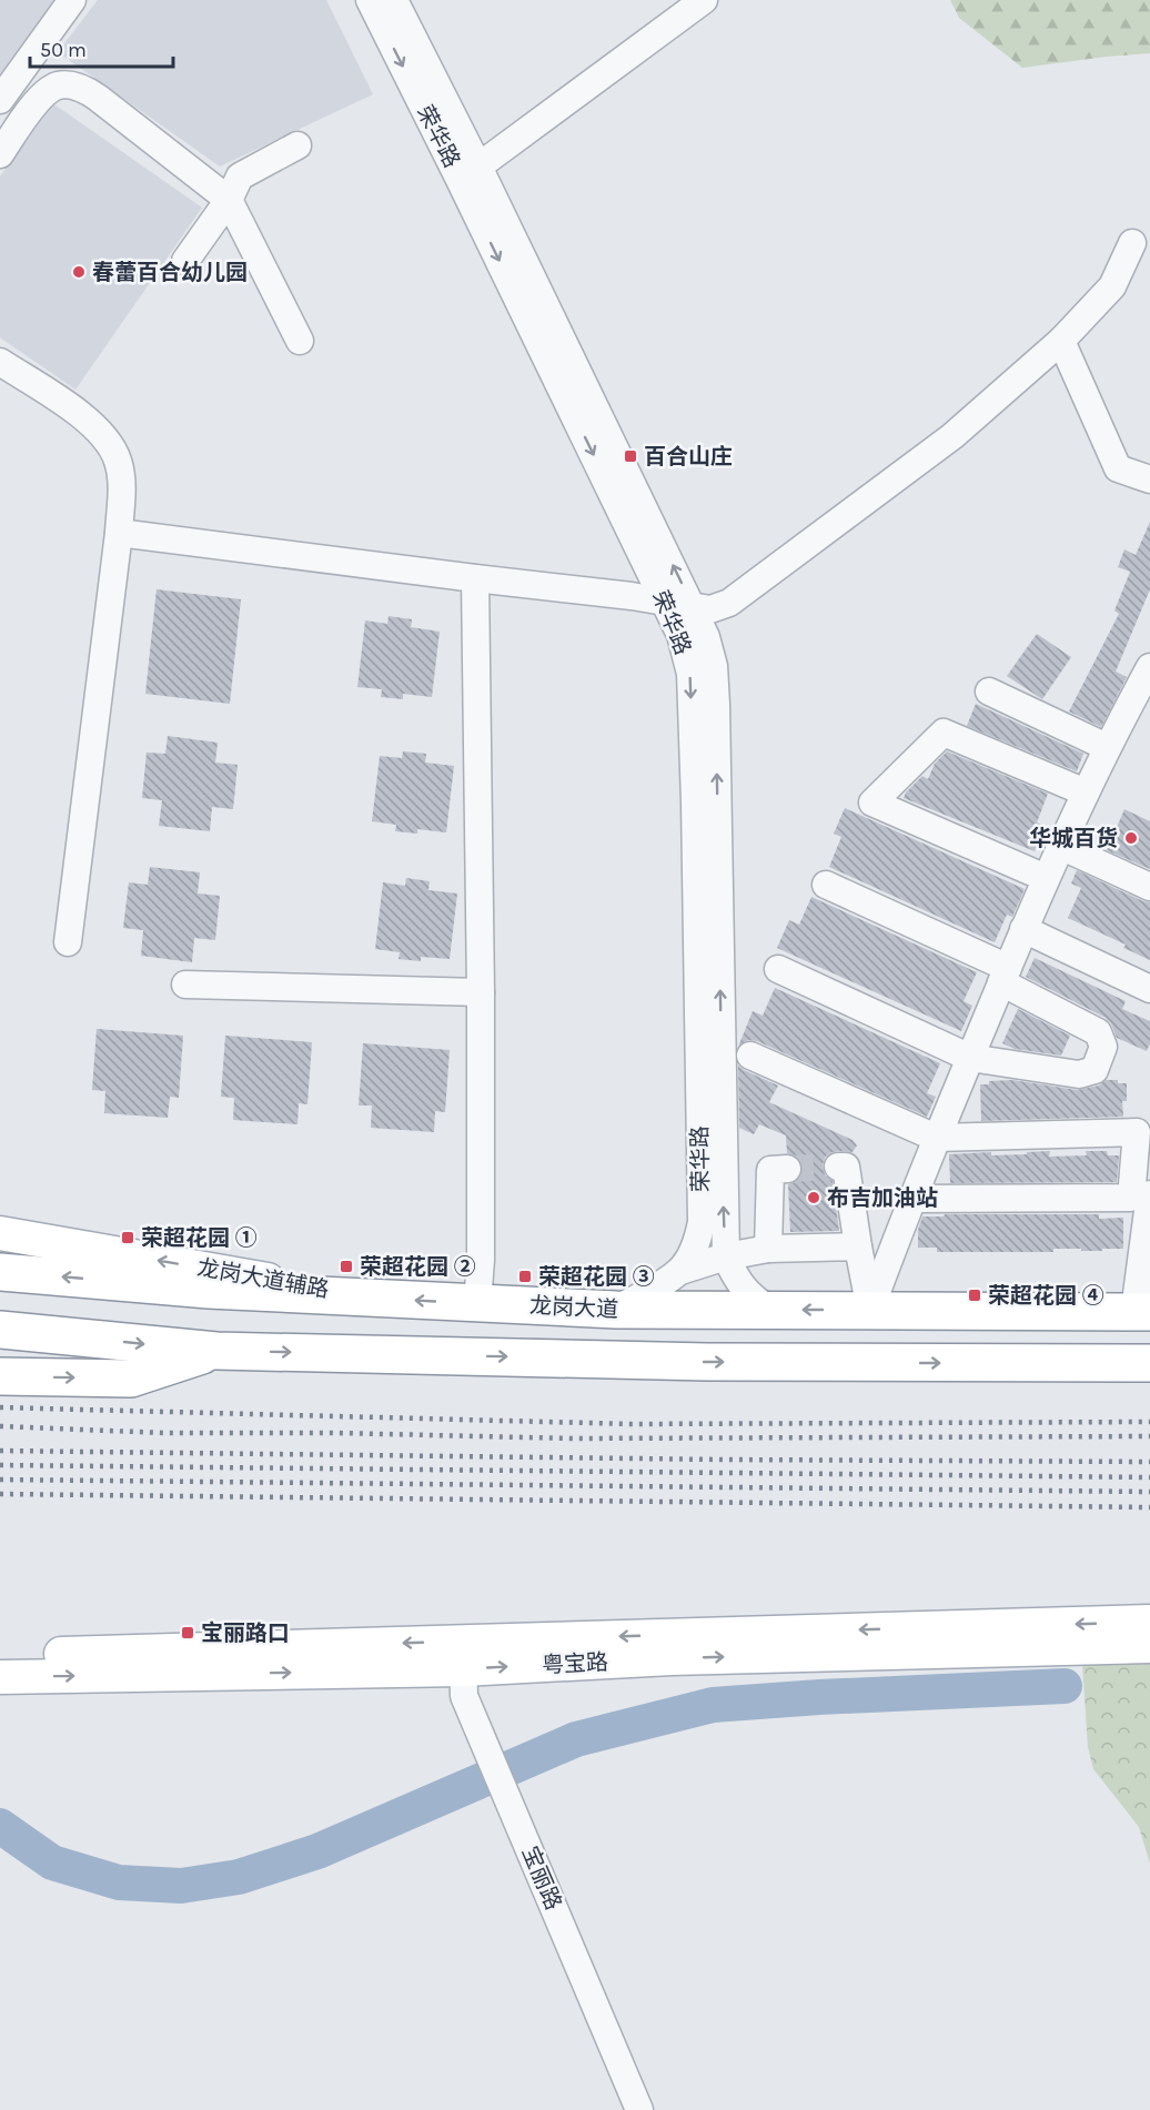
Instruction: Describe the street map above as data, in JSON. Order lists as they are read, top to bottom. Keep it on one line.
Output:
{"streets":{"highway":["龙岗大道"],"main road":["龙岗大道辅路","粤宝路"],"street":["荣华路","宝丽路"]},"crossings":[["荣华路","龙岗大道"],["龙岗大道辅路","龙岗大道"],["粤宝路","宝丽路"]],"one_way":["龙岗大道辅路"],"places":{"other":["春蕾百合幼儿园","华城百货","布吉加油站"],"transit":["百合山庄","荣超花园 ①","荣超花园 ②","荣超花园 ③","荣超花园 ④","宝丽路口"]},"scale_bar":"50 m"}
